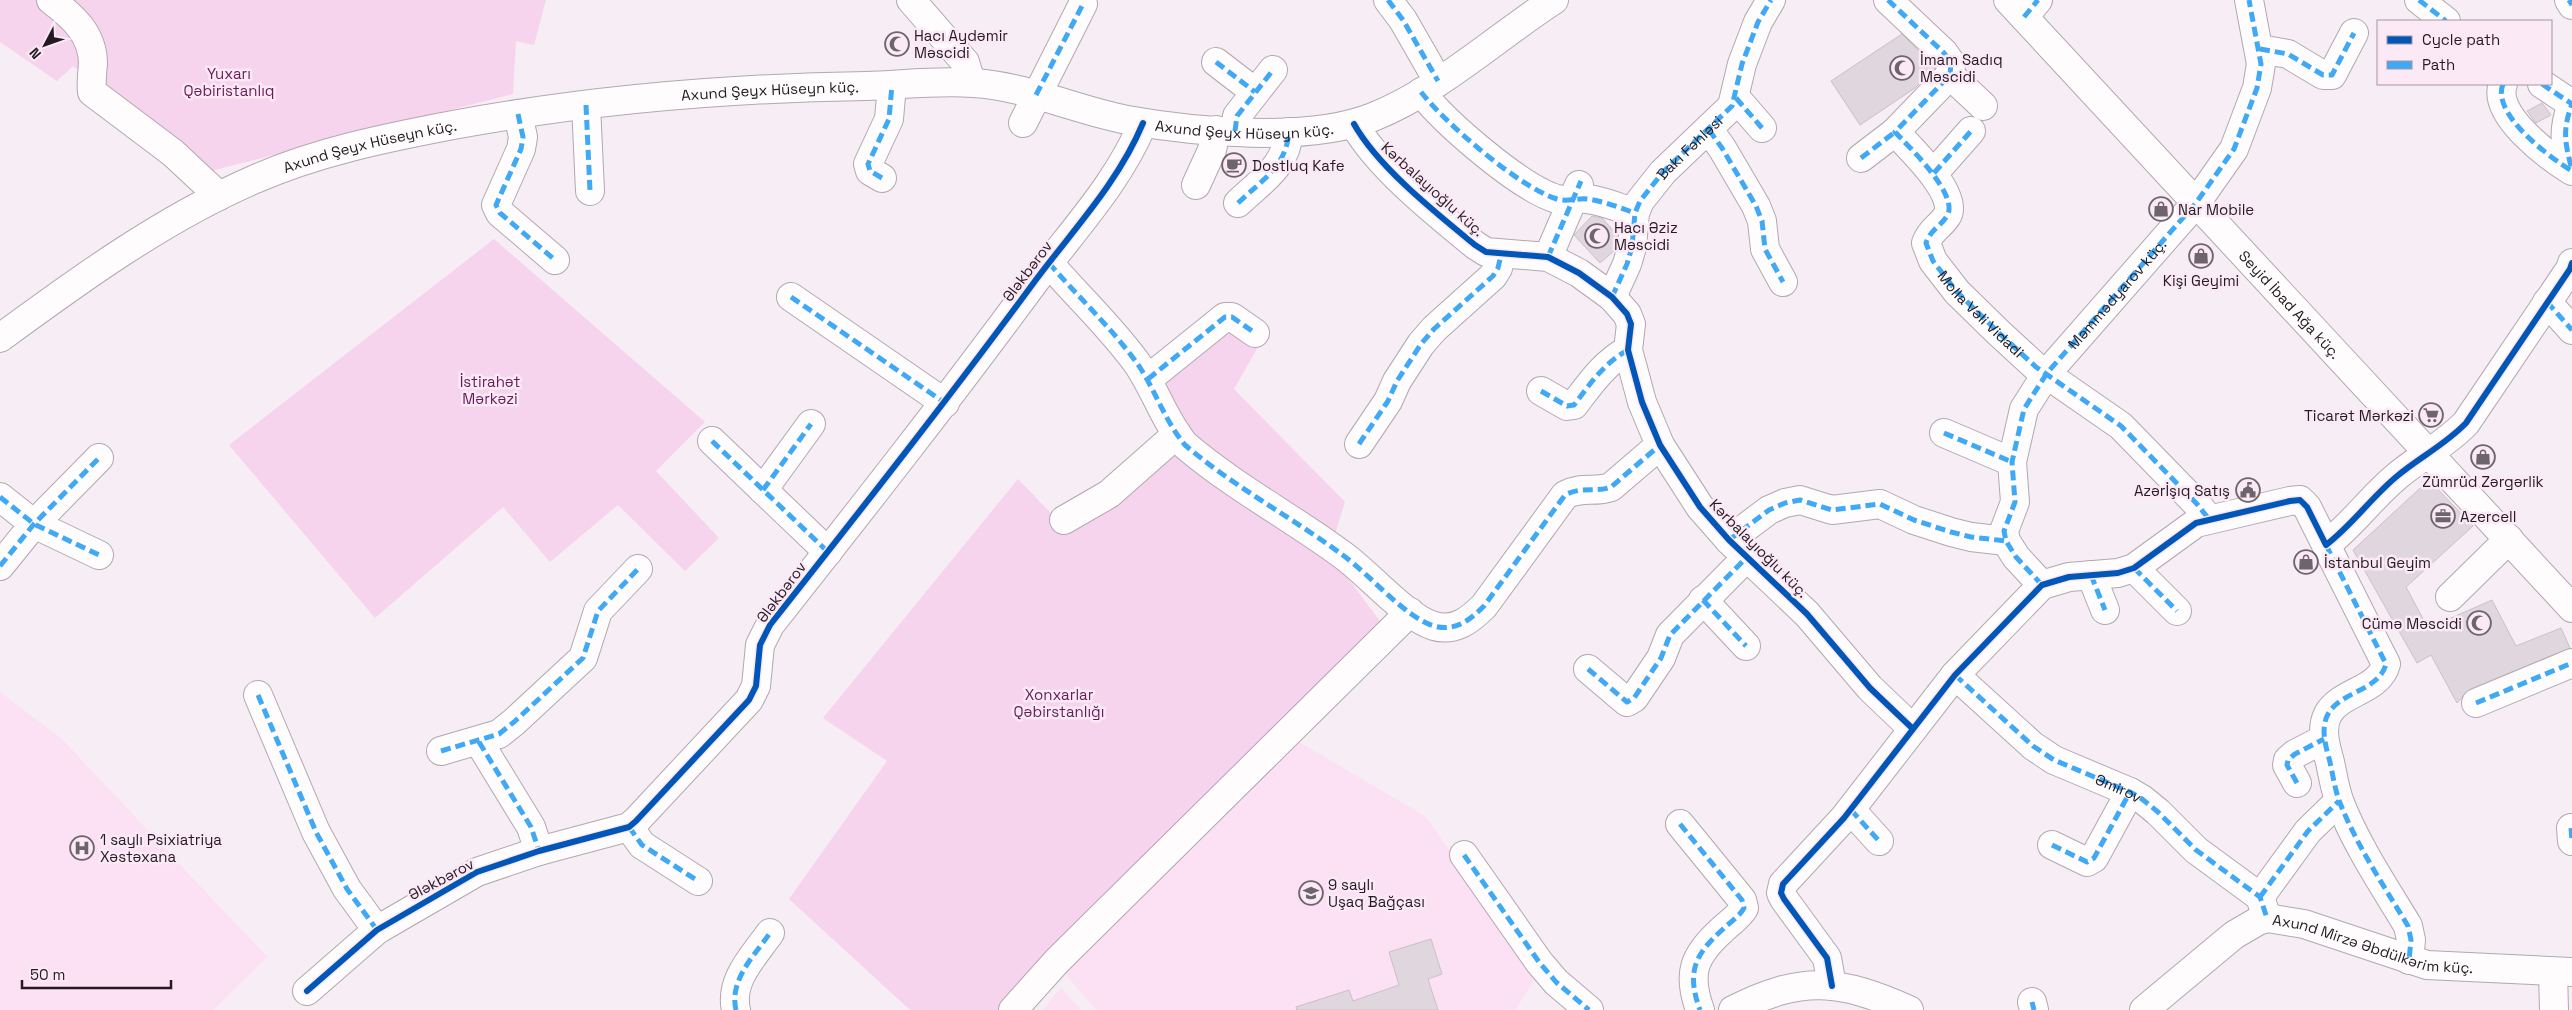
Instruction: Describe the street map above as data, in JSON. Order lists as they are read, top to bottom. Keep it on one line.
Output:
{"streets":{"street":["Axund Şeyx Hüseyn küç.","Bakı Fəhləsi","Kərbalayıoğlu küç.","Ələkbərov","Məmmədyarov küç.","Seyid İbad Ağa küç.","Molla Vəli Vidadi","Əmirov","Axund Mirzə Əbdülkərim küç."]},"crossings":[["Axund Şeyx Hüseyn küç.","Kərbalayıoğlu küç."],["Axund Şeyx Hüseyn küç.","Ələkbərov"],["Bakı Fəhləsi","Kərbalayıoğlu küç."],["Məmmədyarov küç.","Seyid İbad Ağa küç."],["Məmmədyarov küç.","Molla Vəli Vidadi"],["Əmirov","Axund Mirzə Əbdülkərim küç."]],"parks":["Yuxarı Qəbiristanlıq","İstirahət Mərkəzi","Xonxarlar Qəbirstanlığı"],"places":{"mosque":["Hacı Aydəmir Məscidi","İmam Sadıq Məscidi","Hacı Əziz Məscidi","Cümə Məscidi"],"cafe":["Dostluq Kafe"],"shop":["Nar Mobile","Kişi Geyimi","Zümrüd Zərgərlik","İstanbul Geyim"],"supermarket":["Ticarət Mərkəzi"],"public building":["Azərİşıq Satış"],"office":["Azercell"],"hospital":["1 saylı Psixiatriya Xəstəxana"],"school or university":["9 saylı Uşaq Bağçası"]},"legend":["Cycle path","Path"],"scale_bar":"50 m","north":"bottom left"}
